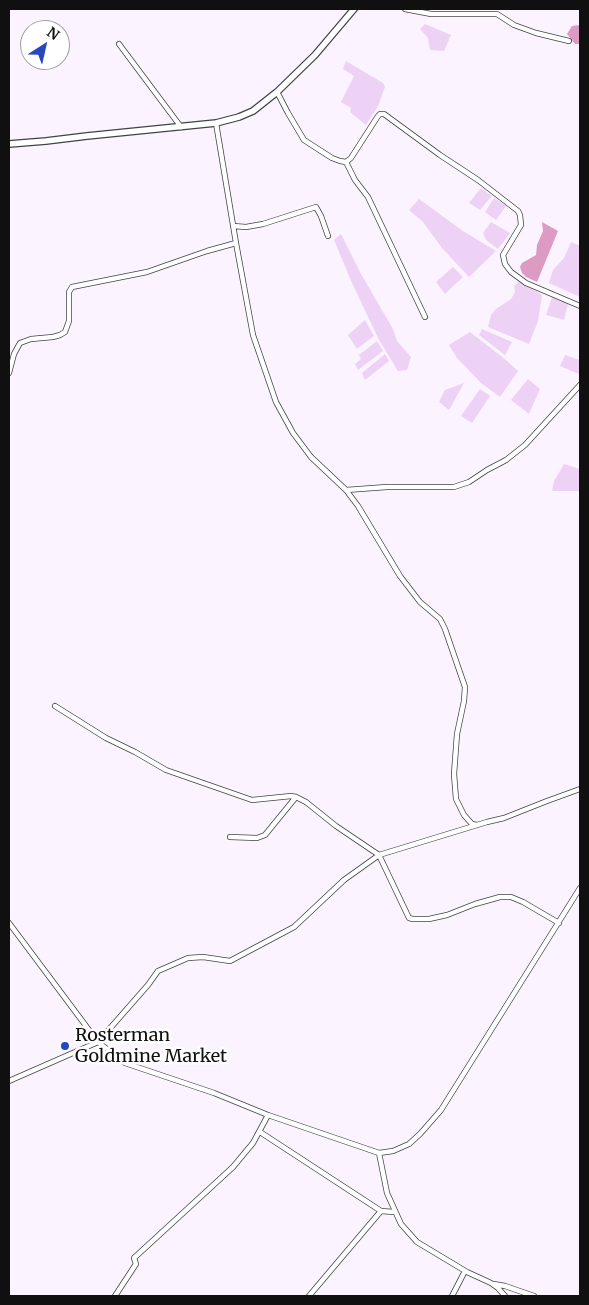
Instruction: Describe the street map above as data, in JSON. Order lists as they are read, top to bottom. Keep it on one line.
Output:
{"places":["Rosterman Goldmine Market"],"north":"top right"}
